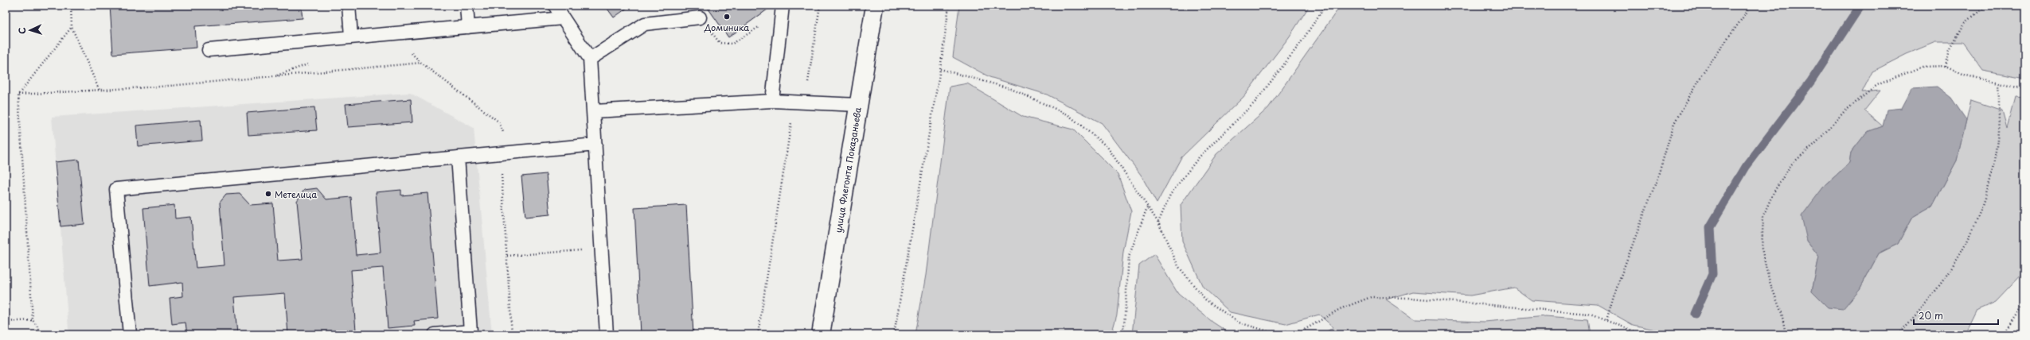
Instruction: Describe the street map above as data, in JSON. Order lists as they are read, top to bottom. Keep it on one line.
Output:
{"streets":{"main road":["улица Флегонта Показаньева"]},"places":["Доминика","Метелица"],"scale_bar":"20 m","north":"left"}
